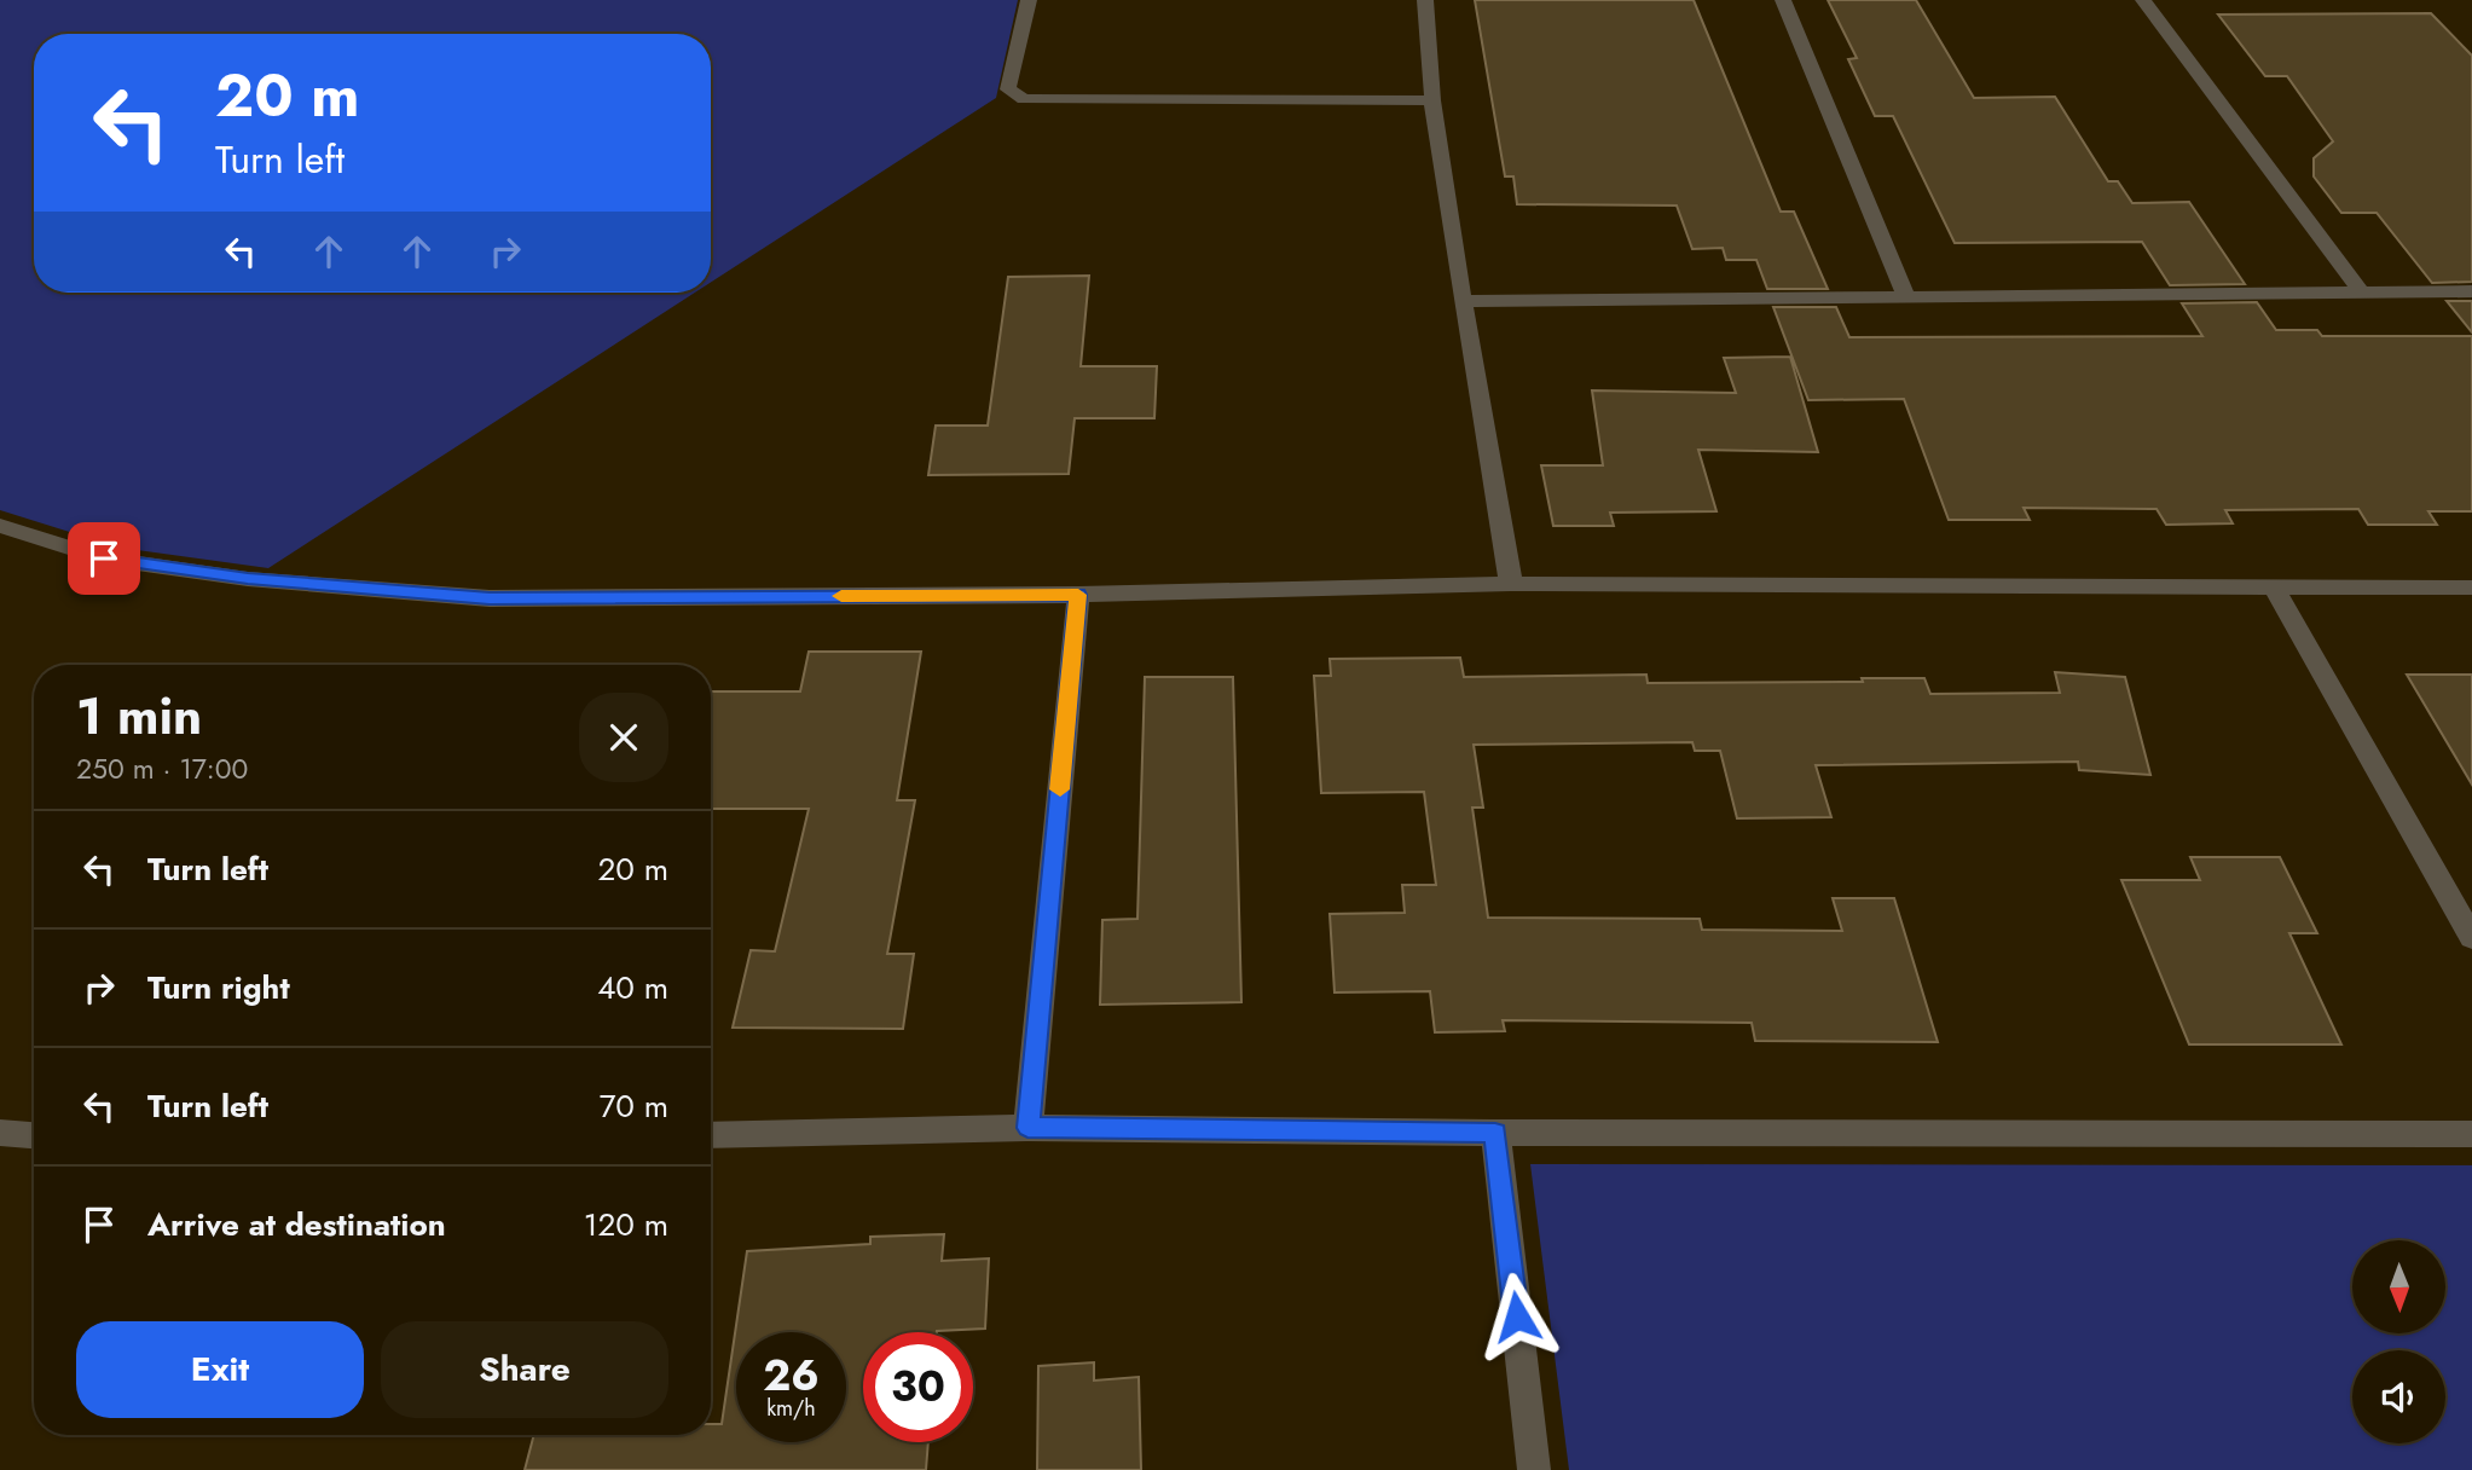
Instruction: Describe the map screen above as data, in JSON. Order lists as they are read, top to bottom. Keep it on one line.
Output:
{"north":"bottom","page":{"turn":["20 m","Turn left"],"heading":["1 min","250 m · 17:00"],"list":[{"name":"Turn left","value":"20 m"},{"name":"Turn right","value":"40 m"},{"name":"Turn left","value":"70 m"},{"name":"Arrive at destination","value":"120 m"}],"buttons":["Exit","Share"],"speed":"26 km/h","limit":"30"}}
